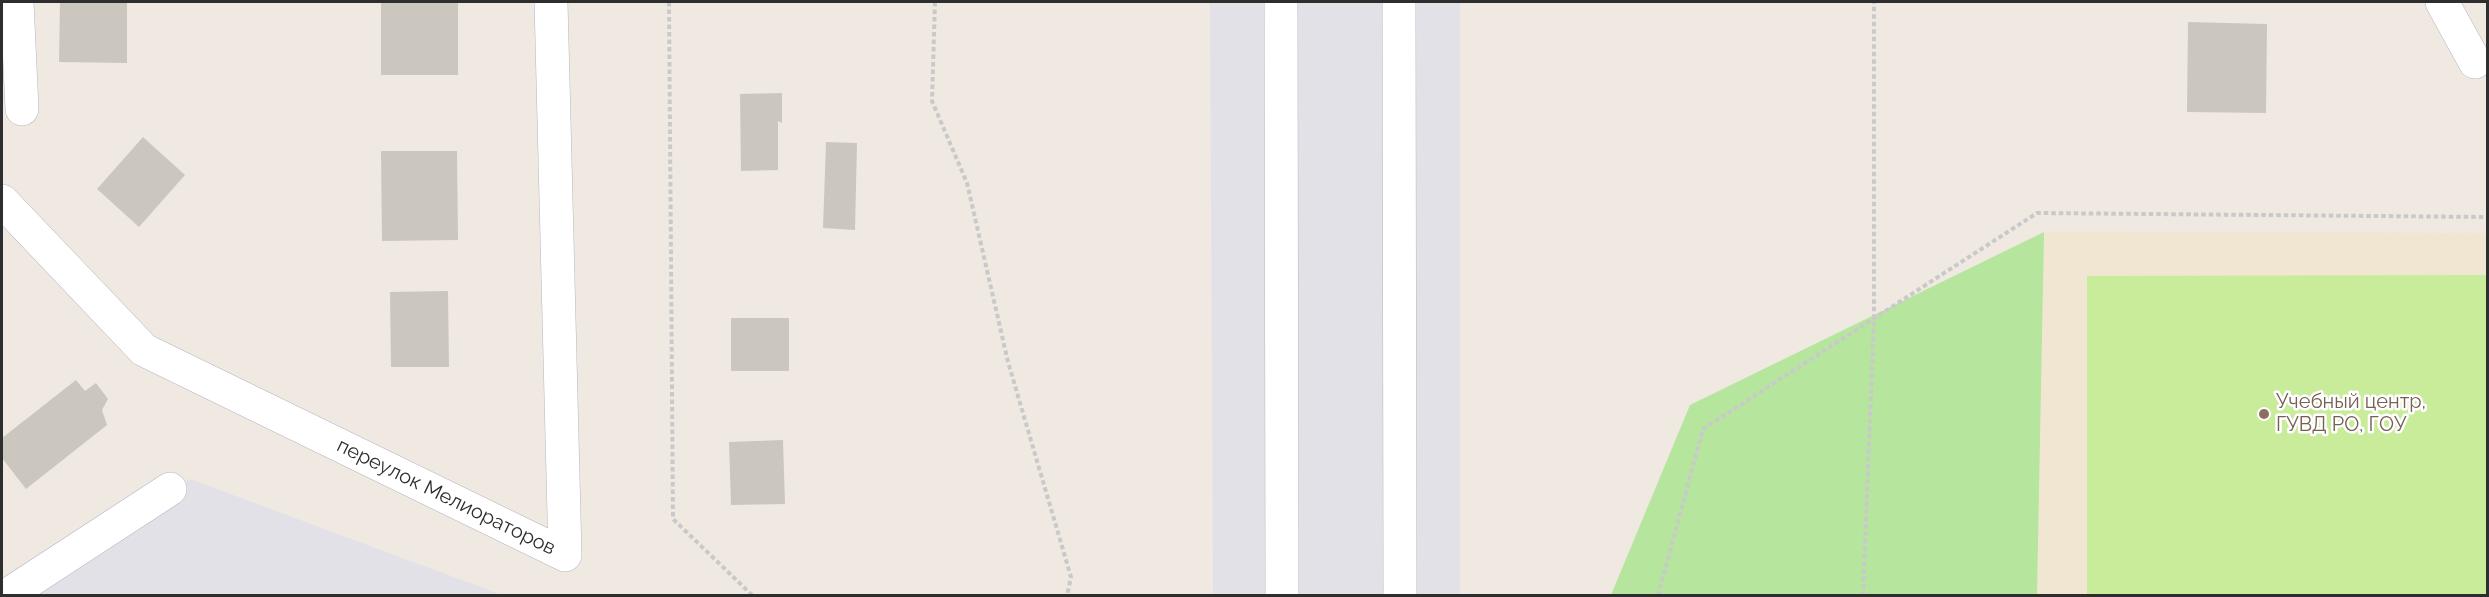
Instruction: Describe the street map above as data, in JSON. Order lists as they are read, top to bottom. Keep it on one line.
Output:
{"streets":{"street":["переулок Мелиораторов"]},"places":["Учебный центр, ГУВД РО, ГОУ"]}
